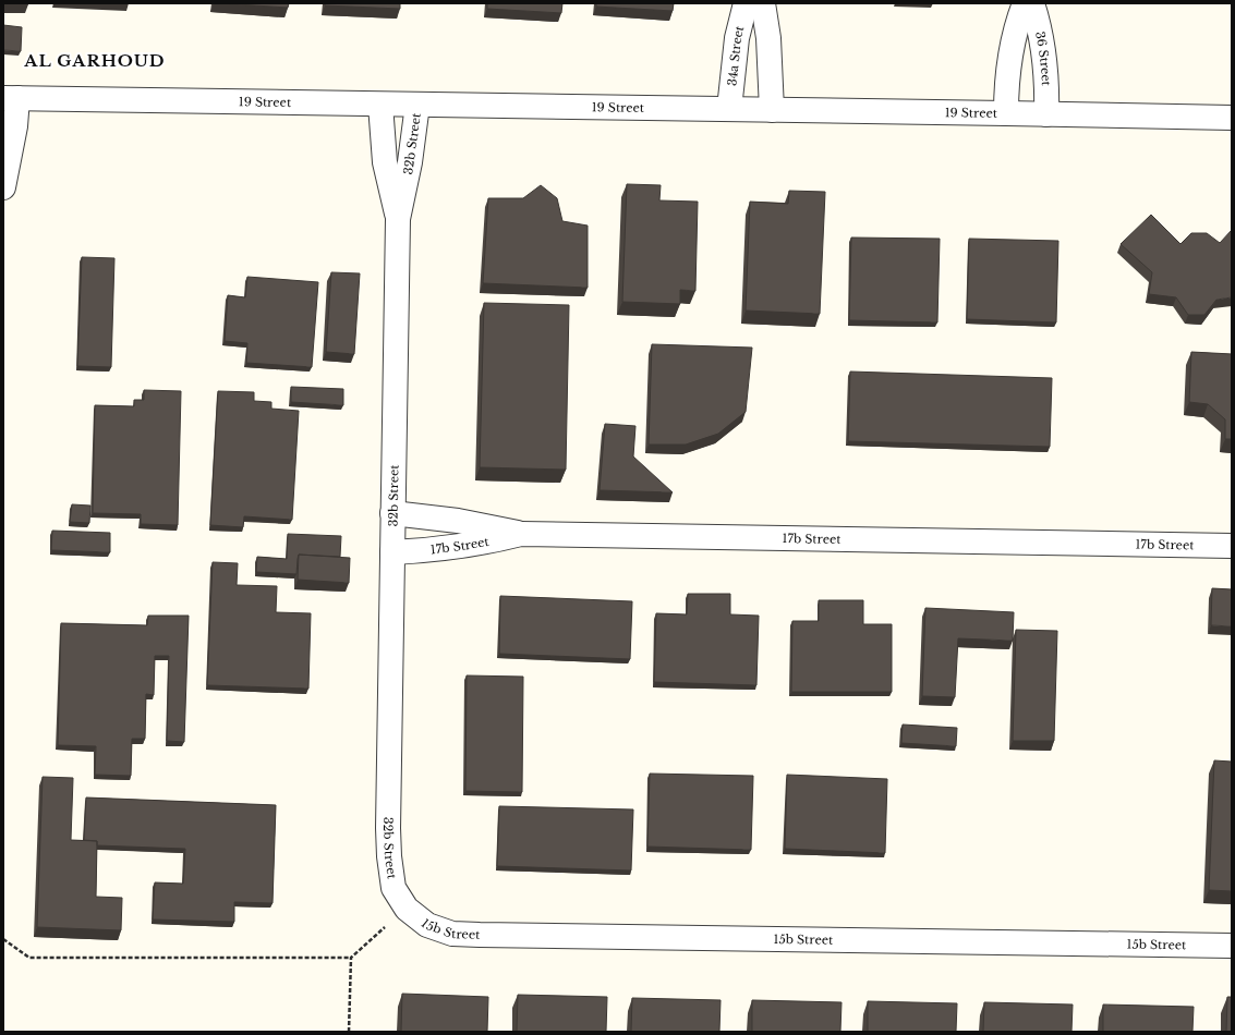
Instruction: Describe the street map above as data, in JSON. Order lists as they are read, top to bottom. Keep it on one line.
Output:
{"streets":{"street":["34a Street","36 Street","19 Street","32b Street","17b Street","15b Street"]},"crossings":[["34a Street","19 Street"],["36 Street","19 Street"],["19 Street","32b Street"],["32b Street","17b Street"],["32b Street","15b Street"]],"districts":["AL GARHOUD"]}
